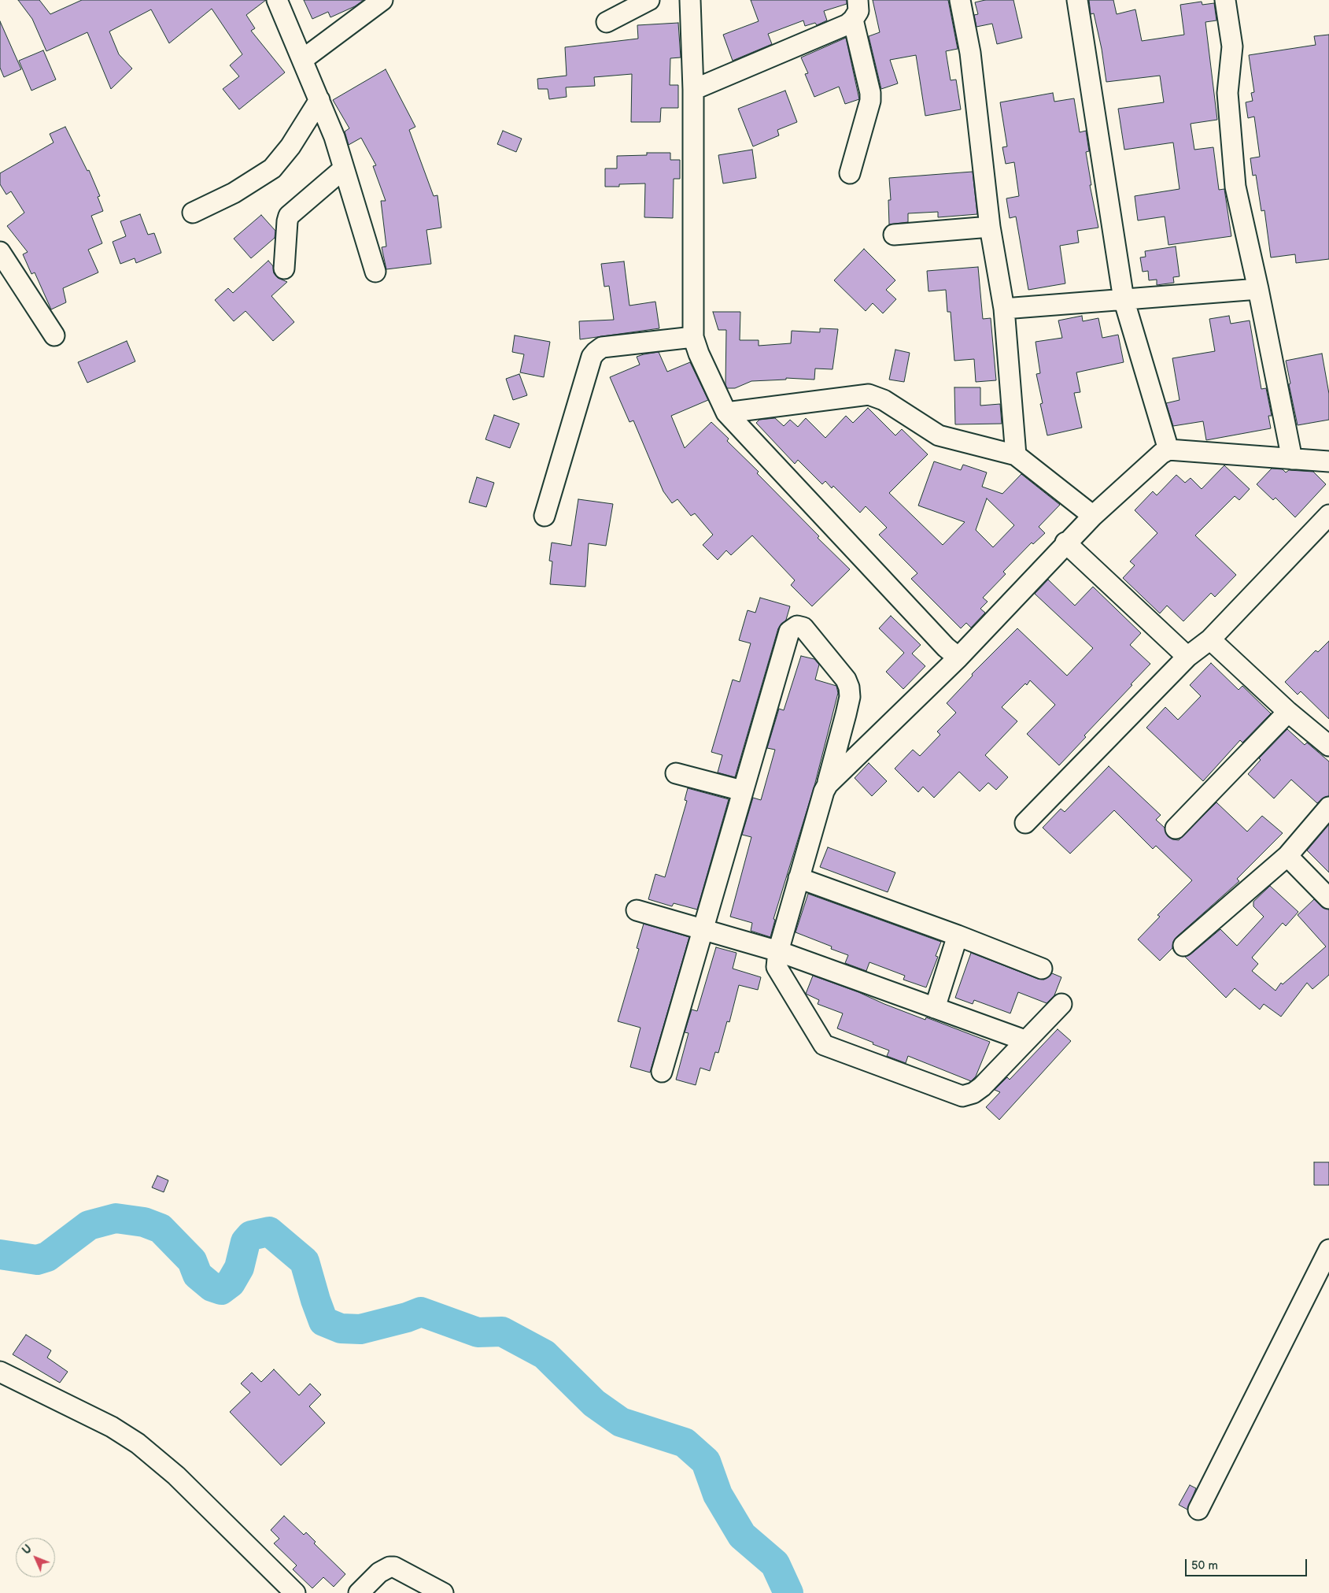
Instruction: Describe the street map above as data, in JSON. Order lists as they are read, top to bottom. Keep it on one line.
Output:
{"scale_bar":"50 m","north":"top left"}
